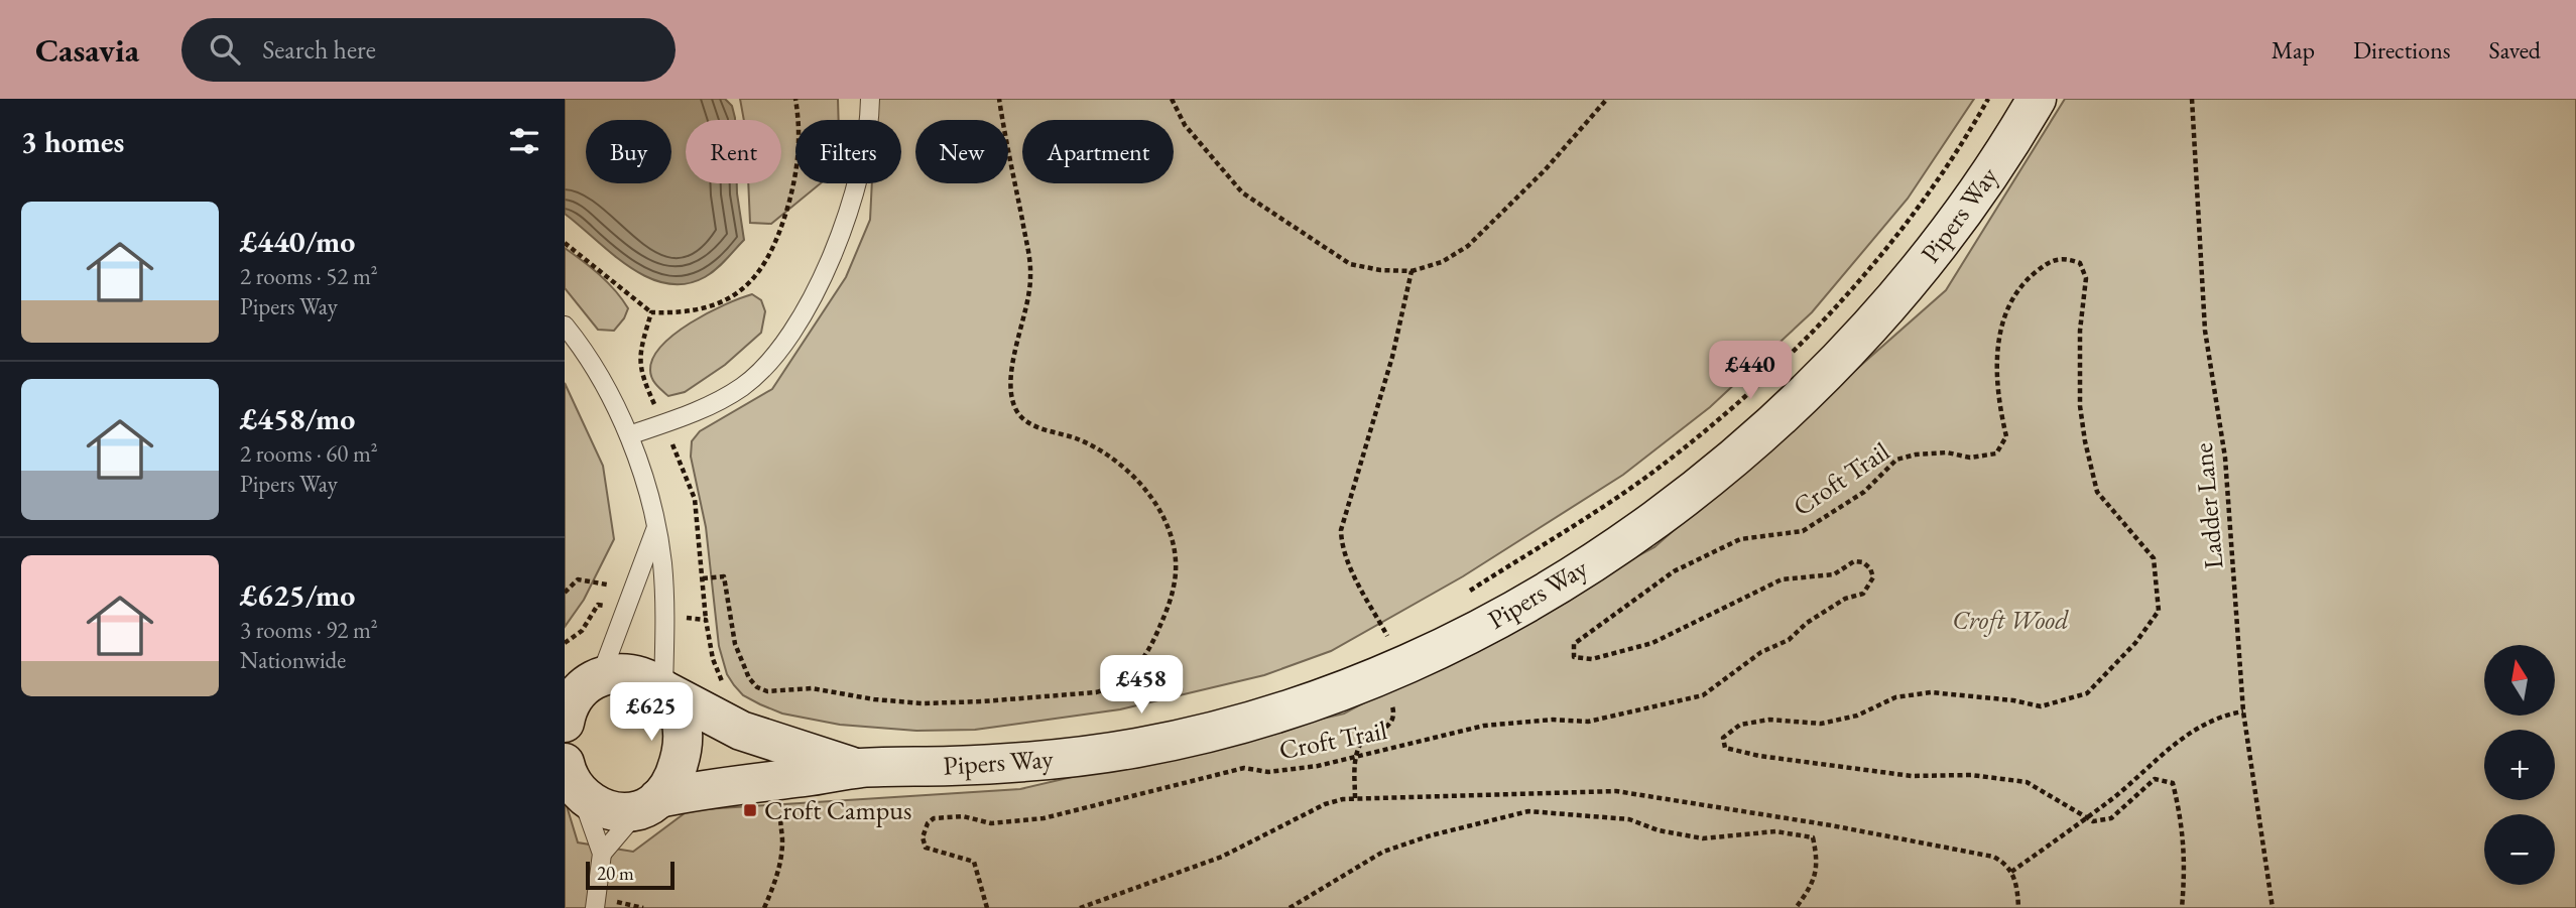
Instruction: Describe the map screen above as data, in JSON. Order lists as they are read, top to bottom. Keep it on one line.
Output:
{"streets":{"main road":["Pipers Way"],"path":["Croft Trail","Ladder Lane"]},"parks":["Croft Wood"],"places":{"transit":["Croft Campus"]},"scale_bar":"20 m","north":"top","page":{"header":"Casavia","search":"Search here","nav":["Map","Directions","Saved"],"heading":"3 homes","chip":["Buy","Rent","Filters","New","Apartment"],"list":[{"name":"£440/mo","note":"2 rooms · 52 m² · Pipers Way"},{"name":"£458/mo","note":"2 rooms · 60 m² · Pipers Way"},{"name":"£625/mo","note":"3 rooms · 92 m² · Nationwide"}],"price":["£440","£458","£625"],"map_buttons":["+","−"],"scale":"20 m"}}
